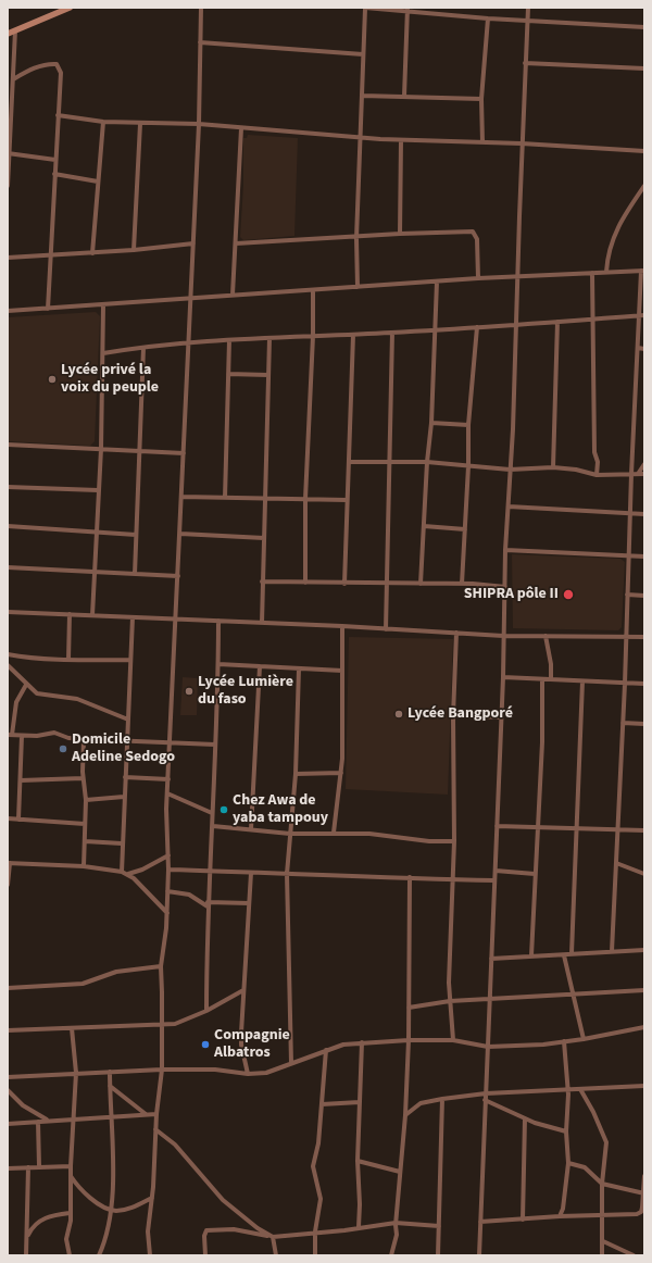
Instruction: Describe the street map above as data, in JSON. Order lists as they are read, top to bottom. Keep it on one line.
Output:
{"places":["Lycée privé la voix du peuple","SHIPRA pôle II","Lycée Lumière du faso","Lycée Bangporé","Domicile Adeline Sedogo","Chez Awa de yaba tampouy","Compagnie Albatros"]}
